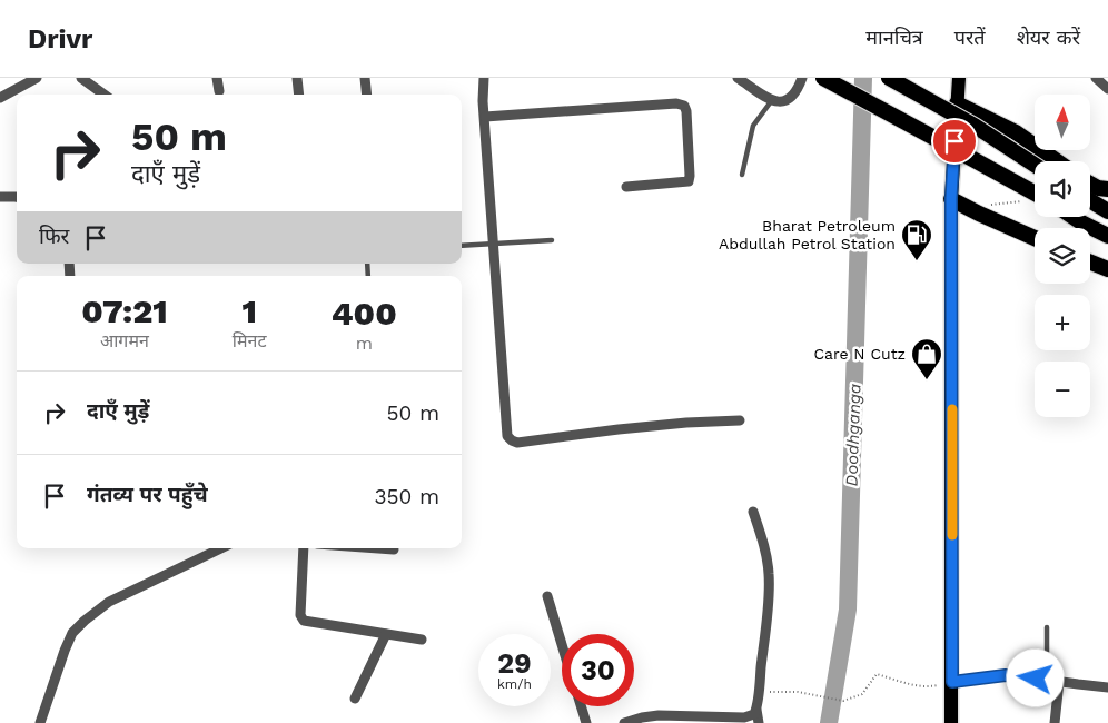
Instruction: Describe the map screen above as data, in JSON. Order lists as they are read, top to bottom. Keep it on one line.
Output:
{"water":["Doodhganga"],"places":{"fuel station":["Bharat Petroleum Abdullah Petrol Station"],"shop":["Care N Cutz"]},"north":"top","page":{"header":"Drivr","nav":["मानचित्र","परतें","शेयर करें"],"map_buttons":["+","−"],"turn":["50 m","दाएँ मुड़ें"],"then":"फिर","eta":["07:21","आगमन","1","मिनट","400","m"],"list":[{"name":"दाएँ मुड़ें","value":"50 m"},{"name":"गंतव्य पर पहुँचे","value":"350 m"}],"speed":"29 km/h","limit":"30"}}
